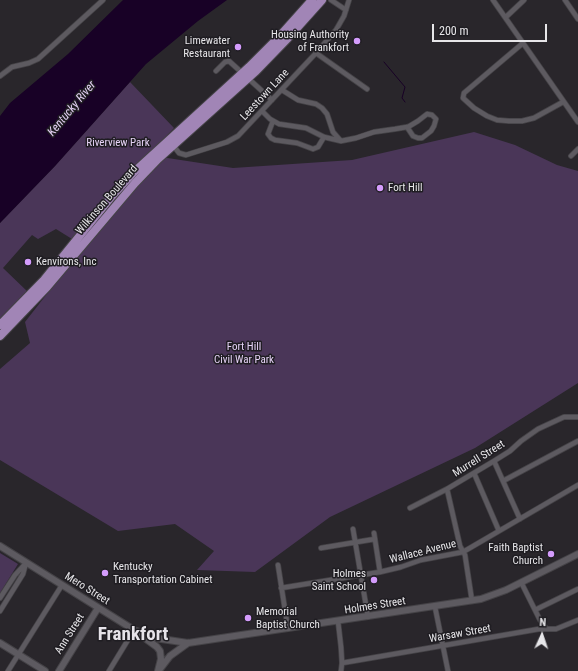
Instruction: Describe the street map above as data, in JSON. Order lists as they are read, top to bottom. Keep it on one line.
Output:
{"streets":{"highway":["Wilkinson Boulevard"],"main road":["Mero Street","Holmes Street","Ann Street"],"street":["Leestown Lane","Murrell Street","Wallace Avenue","Warsaw Street"]},"crossings":[["Leestown Lane","Wilkinson Boulevard"],["Mero Street","Holmes Street"],["Mero Street","Ann Street"]],"districts":["Frankfort"],"water":["Kentucky River"],"parks":["Riverview Park","Fort Hill Civil War Park"],"places":["Housing Authority of Frankfort","Limewater Restaurant","Fort Hill","Kenvirons, Inc","Faith Baptist Church","Kentucky Transportation Cabinet","Holmes Saint School","Memorial Baptist Church"],"scale_bar":"200 m","north":"top"}
